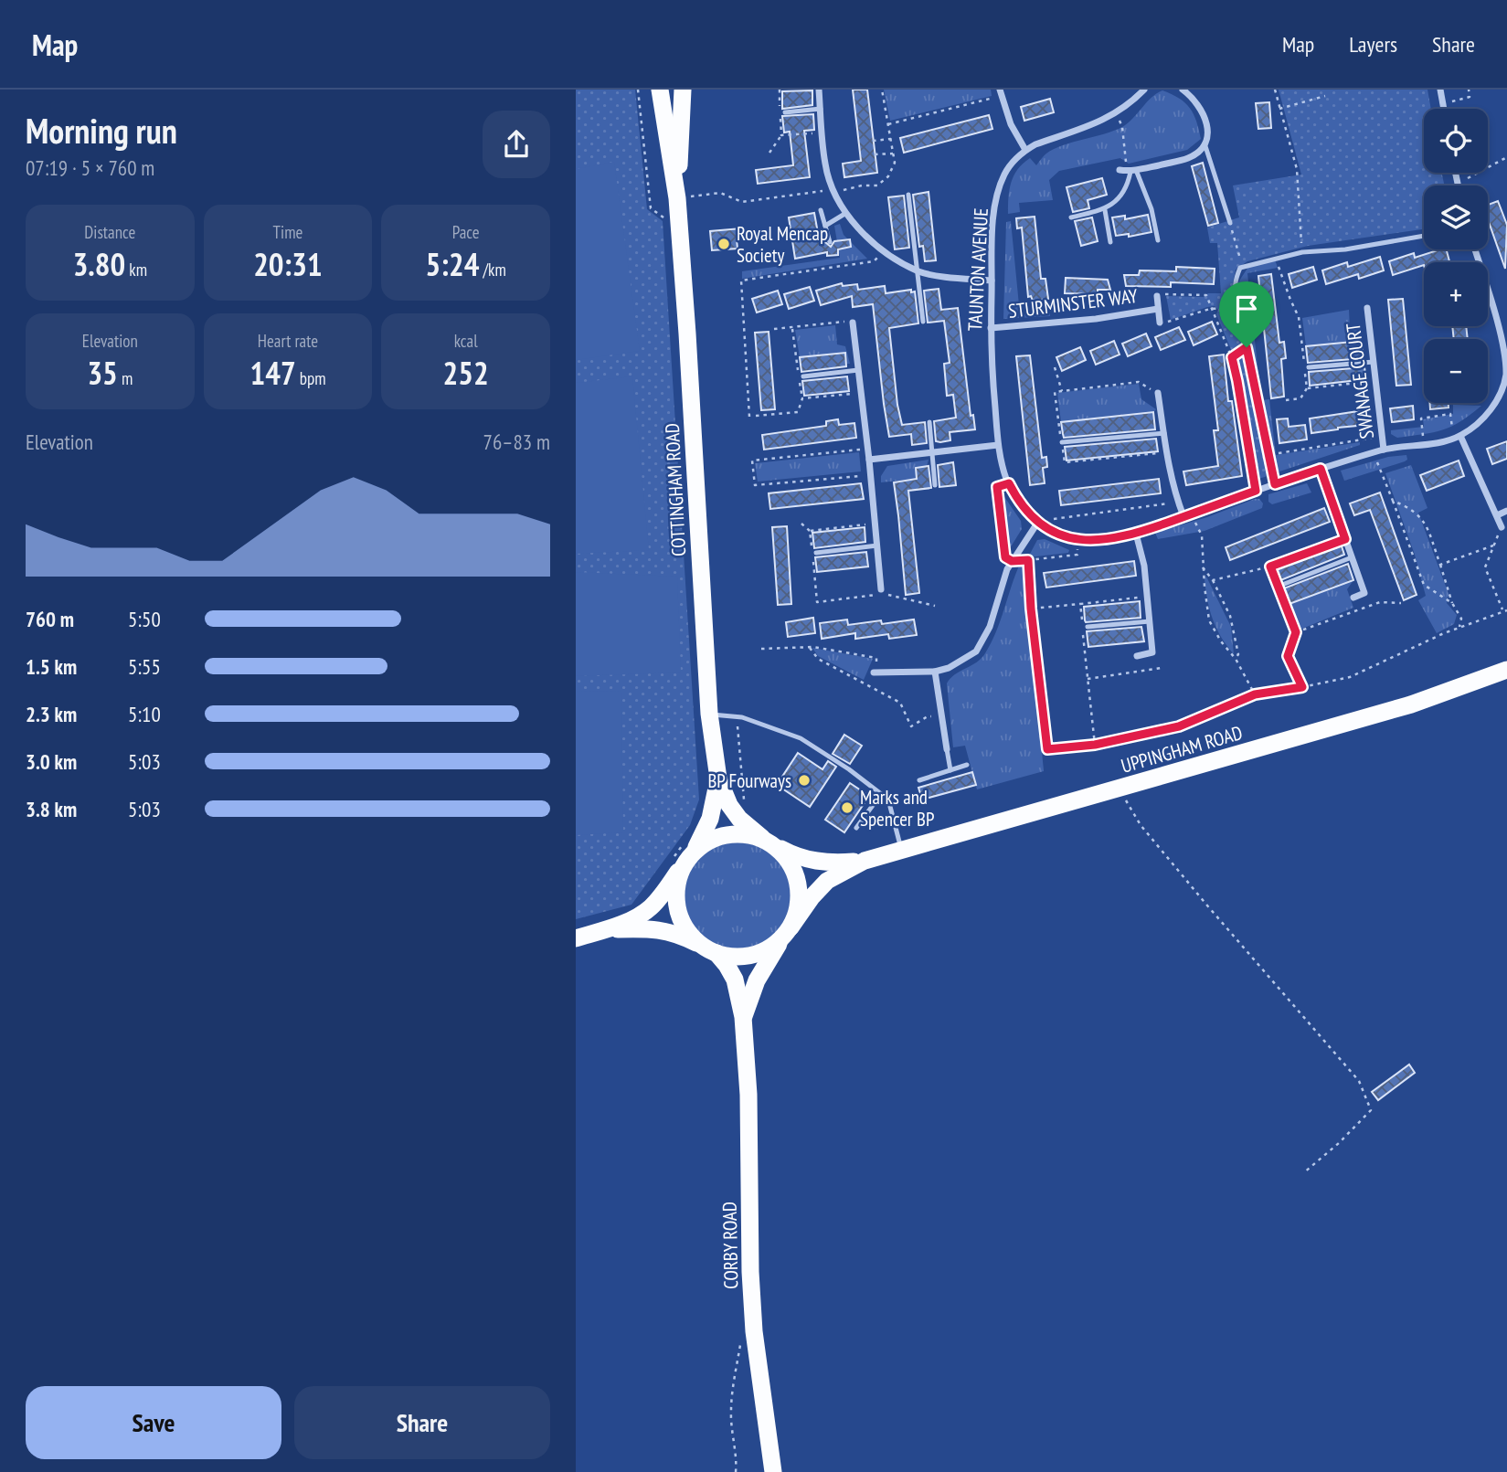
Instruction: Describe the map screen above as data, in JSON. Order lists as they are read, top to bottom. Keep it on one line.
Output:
{"streets":{"highway":["COTTINGHAM ROAD","UPPINGHAM ROAD","CORBY ROAD"],"street":["TAUNTON AVENUE","STURMINSTER WAY","SWANAGE COURT"]},"crossings":[["TAUNTON AVENUE","STURMINSTER WAY"],["COTTINGHAM ROAD","UPPINGHAM ROAD"],["COTTINGHAM ROAD","CORBY ROAD"],["UPPINGHAM ROAD","CORBY ROAD"]],"places":["Royal Mencap Society","BP Fourways","Marks and Spencer BP"],"page":{"header":"Map","nav":["Map","Layers","Share"],"heading":["Morning run","07:19 · 5 × 760 m"],"map_buttons":["+","−"],"stats":[["Distance","3.80 km"],["Time","20:31"],["Pace","5:24 /km"],["Elevation","35 m"],["Heart rate","147 bpm"],["kcal","252"]],"chart":["Elevation","76–83 m"],"list":[{"name":"760 m","note":"5:50"},{"name":"1.5 km","note":"5:55"},{"name":"2.3 km","note":"5:10"},{"name":"3.0 km","note":"5:03"},{"name":"3.8 km","note":"5:03"}],"buttons":["Save","Share"]}}
